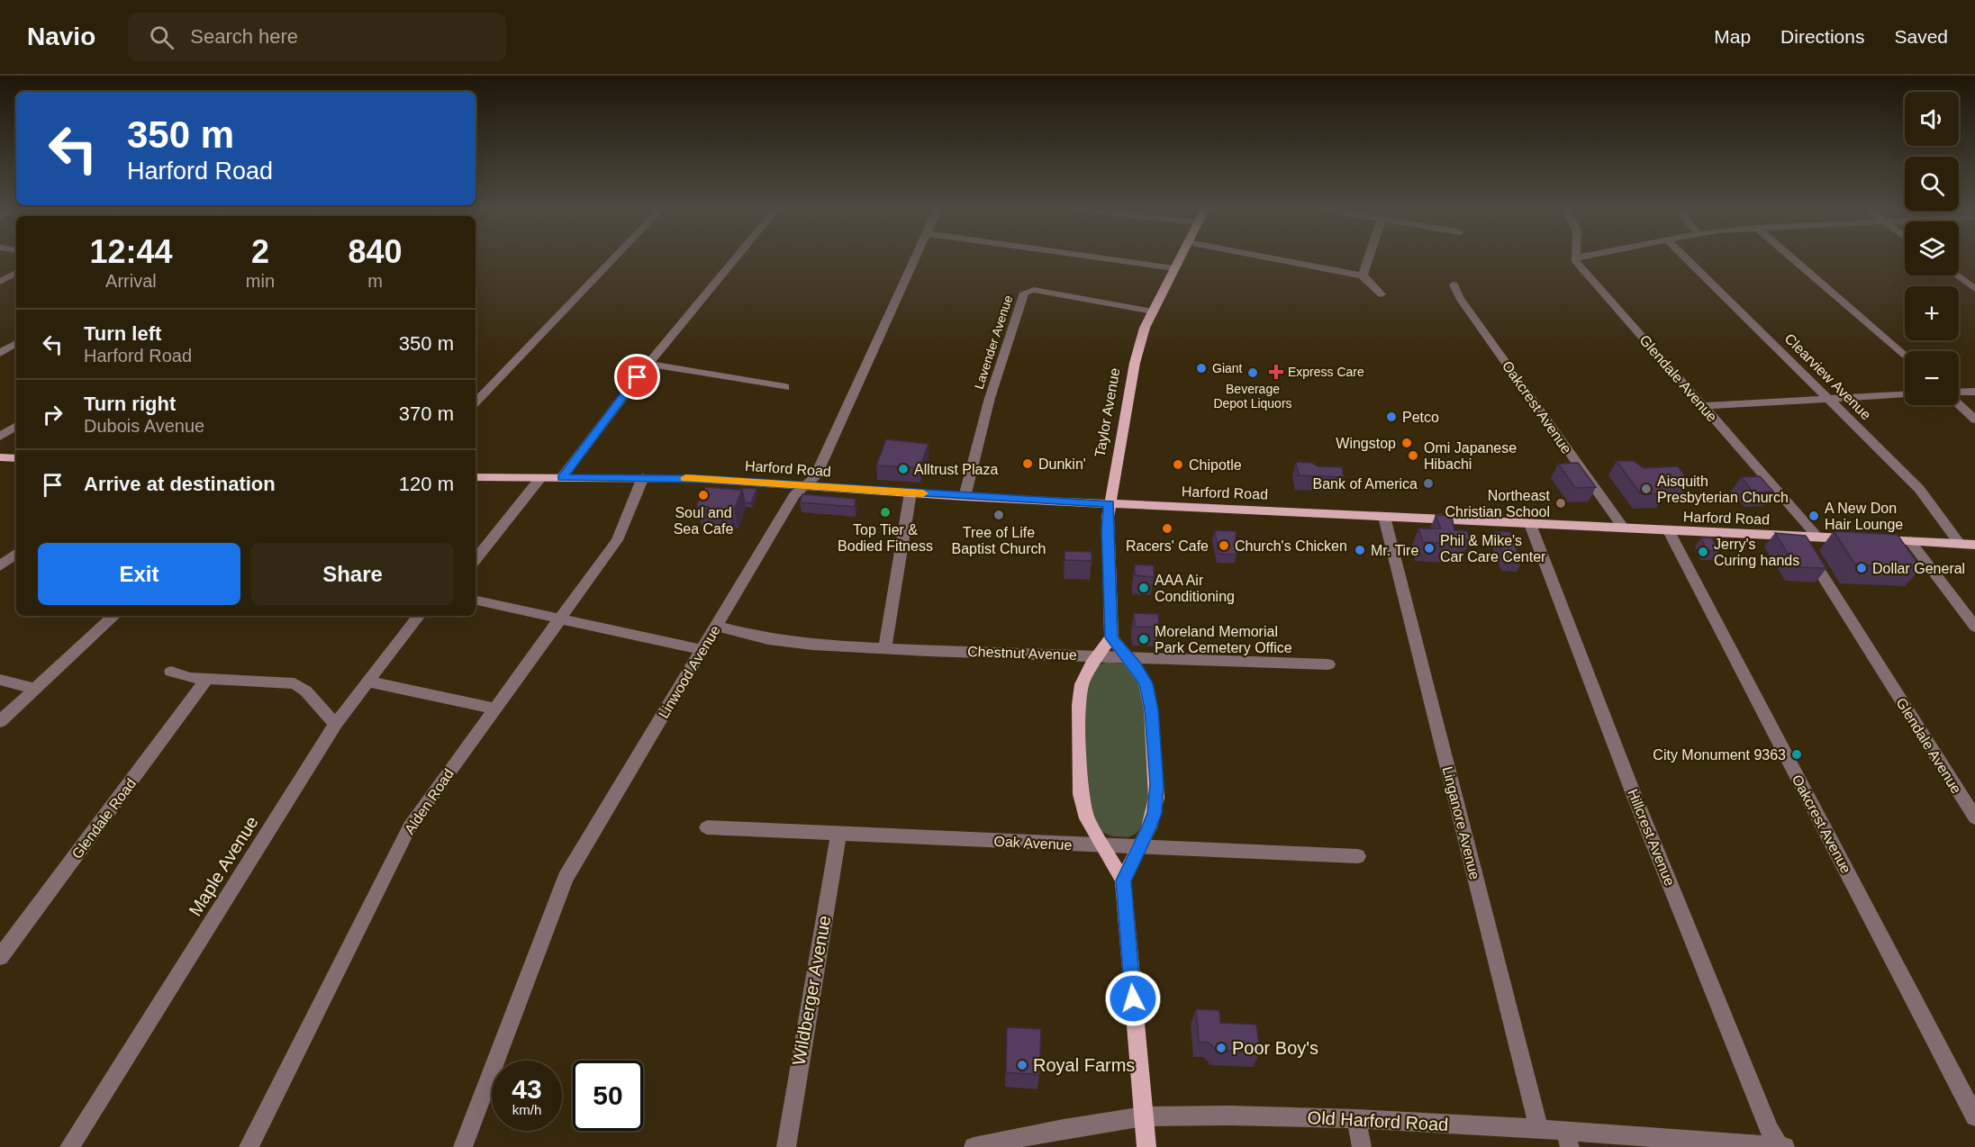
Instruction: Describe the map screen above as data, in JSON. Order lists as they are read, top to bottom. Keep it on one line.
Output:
{"streets":{"main road":["Taylor Avenue","Harford Road"],"street":["Lavender Avenue","Clearview Avenue","Glendale Avenue","Oakcrest Avenue","Chestnut Avenue","Linwood Avenue","Alden Road","Glendale Road","Linganore Avenue","Hillcrest Avenue","Oak Avenue","Maple Avenue","Wildberger Avenue","Old Harford Road"]},"crossings":[["Lavender Avenue","Taylor Avenue"],["Lavender Avenue","Harford Road"],["Clearview Avenue","Harford Road"],["Glendale Avenue","Harford Road"],["Oakcrest Avenue","Harford Road"],["Taylor Avenue","Harford Road"],["Harford Road","Linwood Avenue"],["Harford Road","Alden Road"],["Harford Road","Linganore Avenue"],["Harford Road","Hillcrest Avenue"],["Chestnut Avenue","Linwood Avenue"],["Linganore Avenue","Old Harford Road"],["Hillcrest Avenue","Old Harford Road"],["Oak Avenue","Wildberger Avenue"]],"places":{"other":["Giant","Beverage Depot Liquors","Petco","Wingstop","Omi Japanese Hibachi","Dunkin'","Chipotle","Alltrust Plaza","Bank of America","Aisquith Presbyterian Church","Soul and Sea Cafe","Northeast Christian School","Top Tier & Bodied Fitness","Tree of Life Baptist Church","A New Don Hair Lounge","Racers' Cafe","Church's Chicken","Phil & Mike's Car Care Center","Mr. Tire","Jerry's Curing hands","Dollar General","AAA Air Conditioning","Moreland Memorial Park Cemetery Office","City Monument 9363","Poor Boy's","Royal Farms"],"health":["Express Care"]},"page":{"header":"Navio","search":"Search here","nav":["Map","Directions","Saved"],"map_buttons":["+","−"],"turn":["350 m","Harford Road"],"eta":["12:44","Arrival","2","min","840","m"],"list":[{"name":"Turn left","note":"Harford Road","value":"350 m"},{"name":"Turn right","note":"Dubois Avenue","value":"370 m"},{"name":"Arrive at destination","value":"120 m"}],"buttons":["Exit","Share"],"speed":"43 km/h","limit":"50"}}
